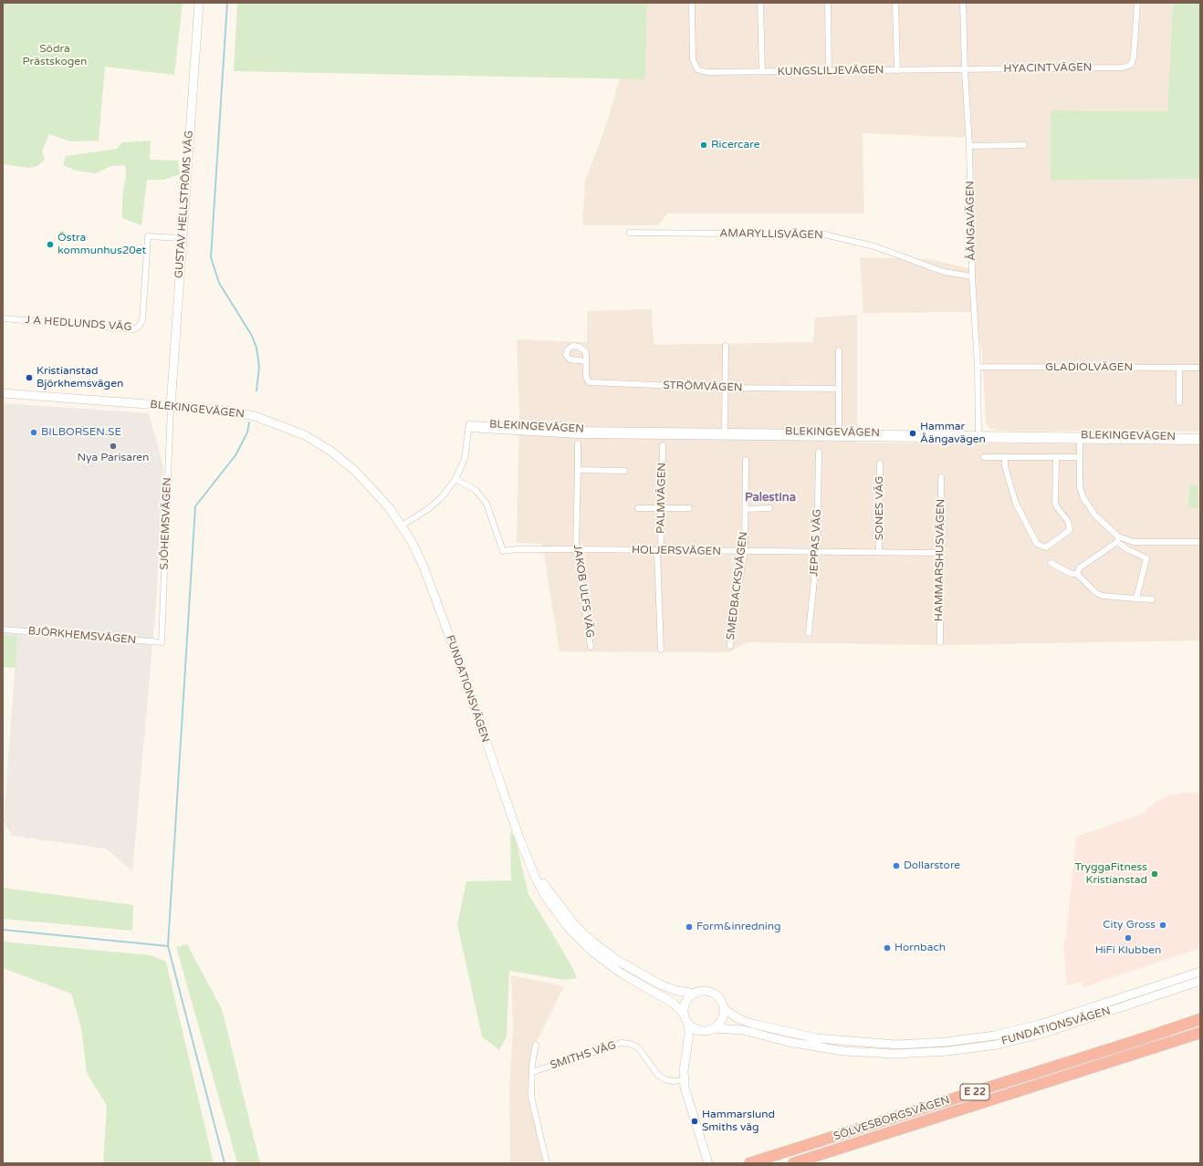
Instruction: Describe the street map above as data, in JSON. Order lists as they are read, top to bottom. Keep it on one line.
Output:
{"streets":{"highway":["E 22","SÖLVESBORGSVÄGEN"],"main road":["GUSTAV HELLSTRÖMS VÄG","BLEKINGEVÄGEN","FUNDATIONSVÄGEN"],"street":["HYACINTVÄGEN","KUNGSLILJEVÄGEN","ÅÄNGAVÄGEN","AMARYLLISVÄGEN","J A HEDLUNDS VÄG","GLADIOLVÄGEN","STRÖMVÄGEN","PALMVÄGEN","SONES VÄG","SJÖHEMSVÄGEN","JEPPAS VÄG","HOLJERSVÄGEN","HAMMARSHUSVÄGEN","SMEDBACKSVÄGEN","JAKOB ULFS VÄG","BJÖRKHEMSVÄGEN","SMITHS VÄG"]},"crossings":[["HYACINTVÄGEN","KUNGSLILJEVÄGEN"],["HYACINTVÄGEN","ÅÄNGAVÄGEN"],["KUNGSLILJEVÄGEN","ÅÄNGAVÄGEN"],["GUSTAV HELLSTRÖMS VÄG","J A HEDLUNDS VÄG"],["GUSTAV HELLSTRÖMS VÄG","BLEKINGEVÄGEN"],["GUSTAV HELLSTRÖMS VÄG","SJÖHEMSVÄGEN"],["ÅÄNGAVÄGEN","AMARYLLISVÄGEN"],["ÅÄNGAVÄGEN","GLADIOLVÄGEN"],["ÅÄNGAVÄGEN","BLEKINGEVÄGEN"],["BLEKINGEVÄGEN","SJÖHEMSVÄGEN"],["BLEKINGEVÄGEN","HOLJERSVÄGEN"],["BLEKINGEVÄGEN","FUNDATIONSVÄGEN"],["PALMVÄGEN","HOLJERSVÄGEN"],["SONES VÄG","HOLJERSVÄGEN"],["SJÖHEMSVÄGEN","BJÖRKHEMSVÄGEN"],["JEPPAS VÄG","HOLJERSVÄGEN"],["HOLJERSVÄGEN","HAMMARSHUSVÄGEN"],["HOLJERSVÄGEN","SMEDBACKSVÄGEN"],["HOLJERSVÄGEN","JAKOB ULFS VÄG"]],"districts":["Palestina"],"parks":["Södra Prästskogen"],"places":["Ricercare","Östra kommunhus20et","Kristianstad Björkhemsvägen","BILBORSEN.SE","Hammar Åängavägen","Nya Parisaren","Dollarstore","TryggaFitness Kristianstad","City Gross","Form&inredning","HiFi Klubben","Hornbach","Hammarslund Smiths väg"]}
